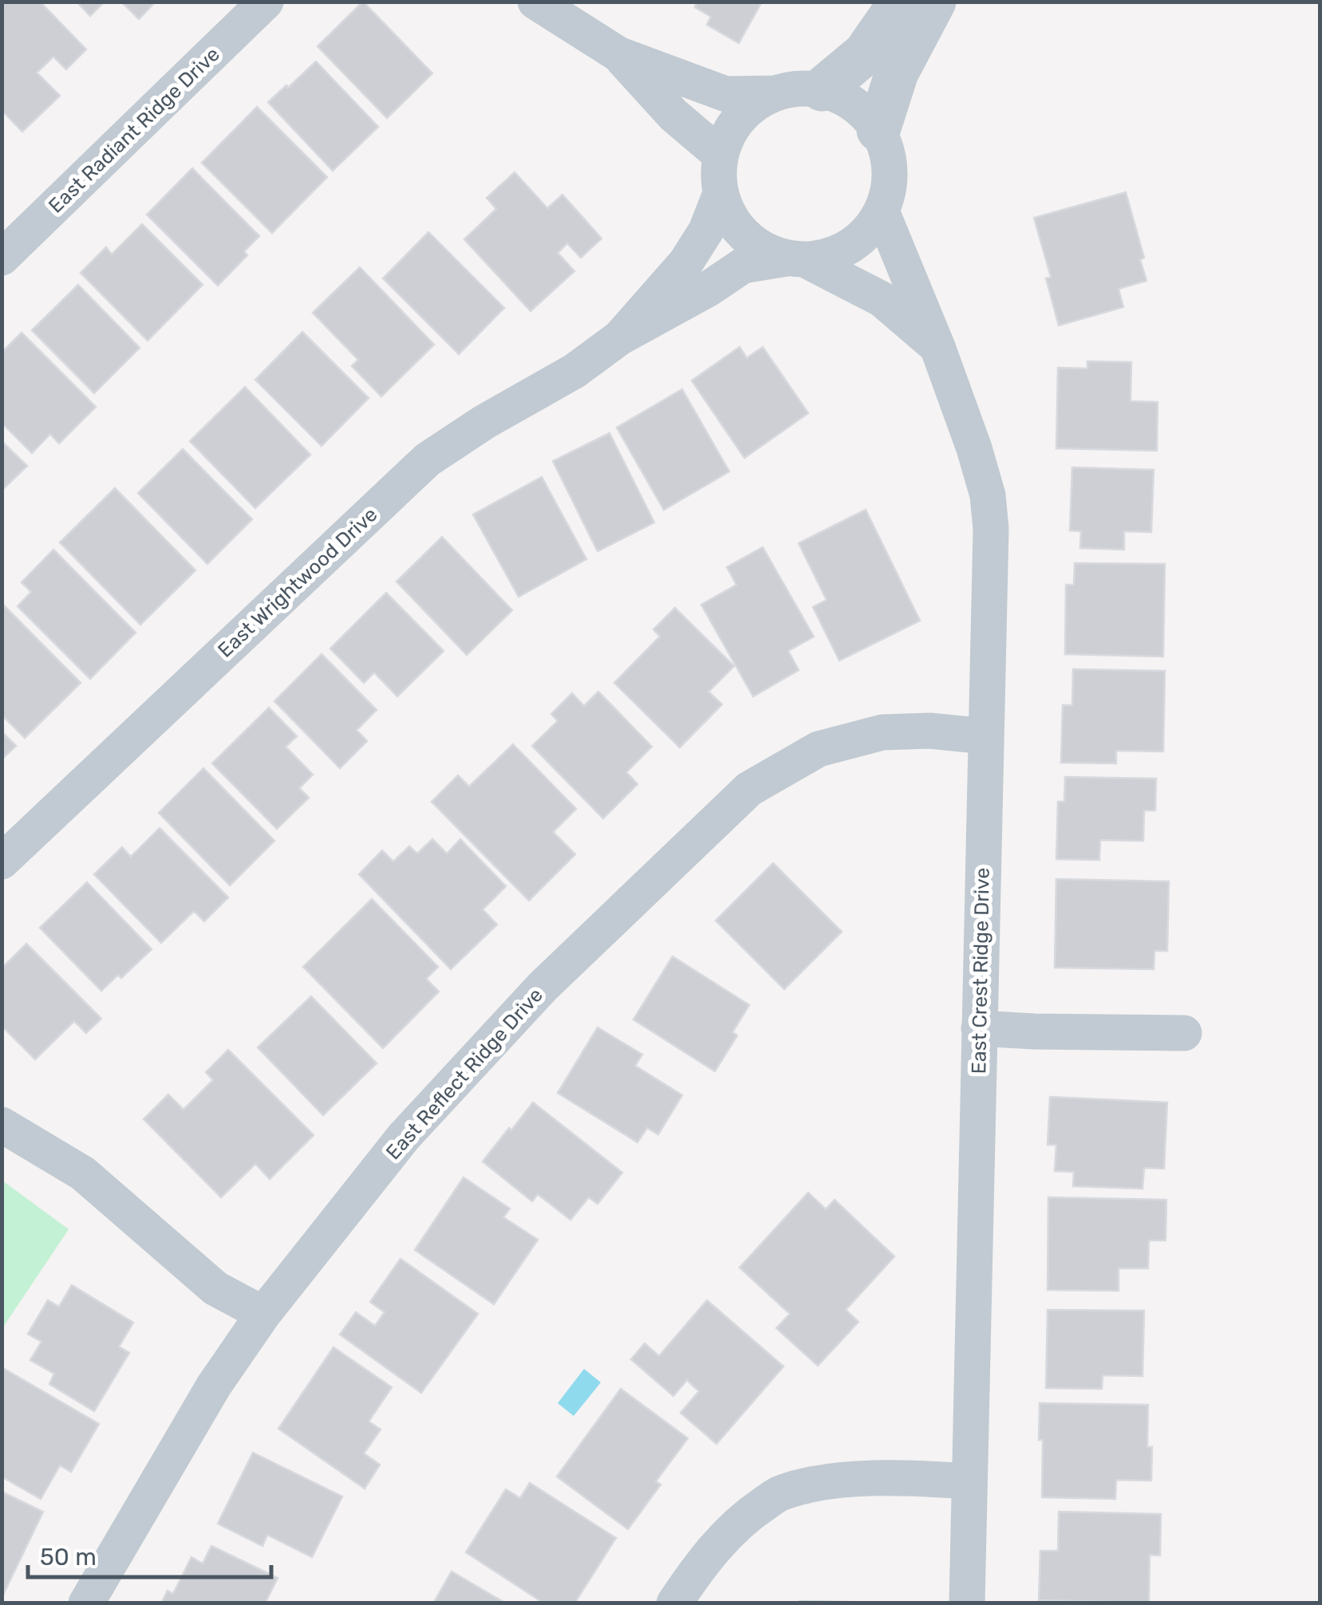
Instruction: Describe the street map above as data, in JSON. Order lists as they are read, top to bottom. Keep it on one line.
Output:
{"streets":{"street":["East Radiant Ridge Drive","East Wrightwood Drive","East Crest Ridge Drive","East Reflect Ridge Drive"]},"crossings":[["East Wrightwood Drive","East Crest Ridge Drive"],["East Crest Ridge Drive","East Reflect Ridge Drive"]],"scale_bar":"50 m"}
